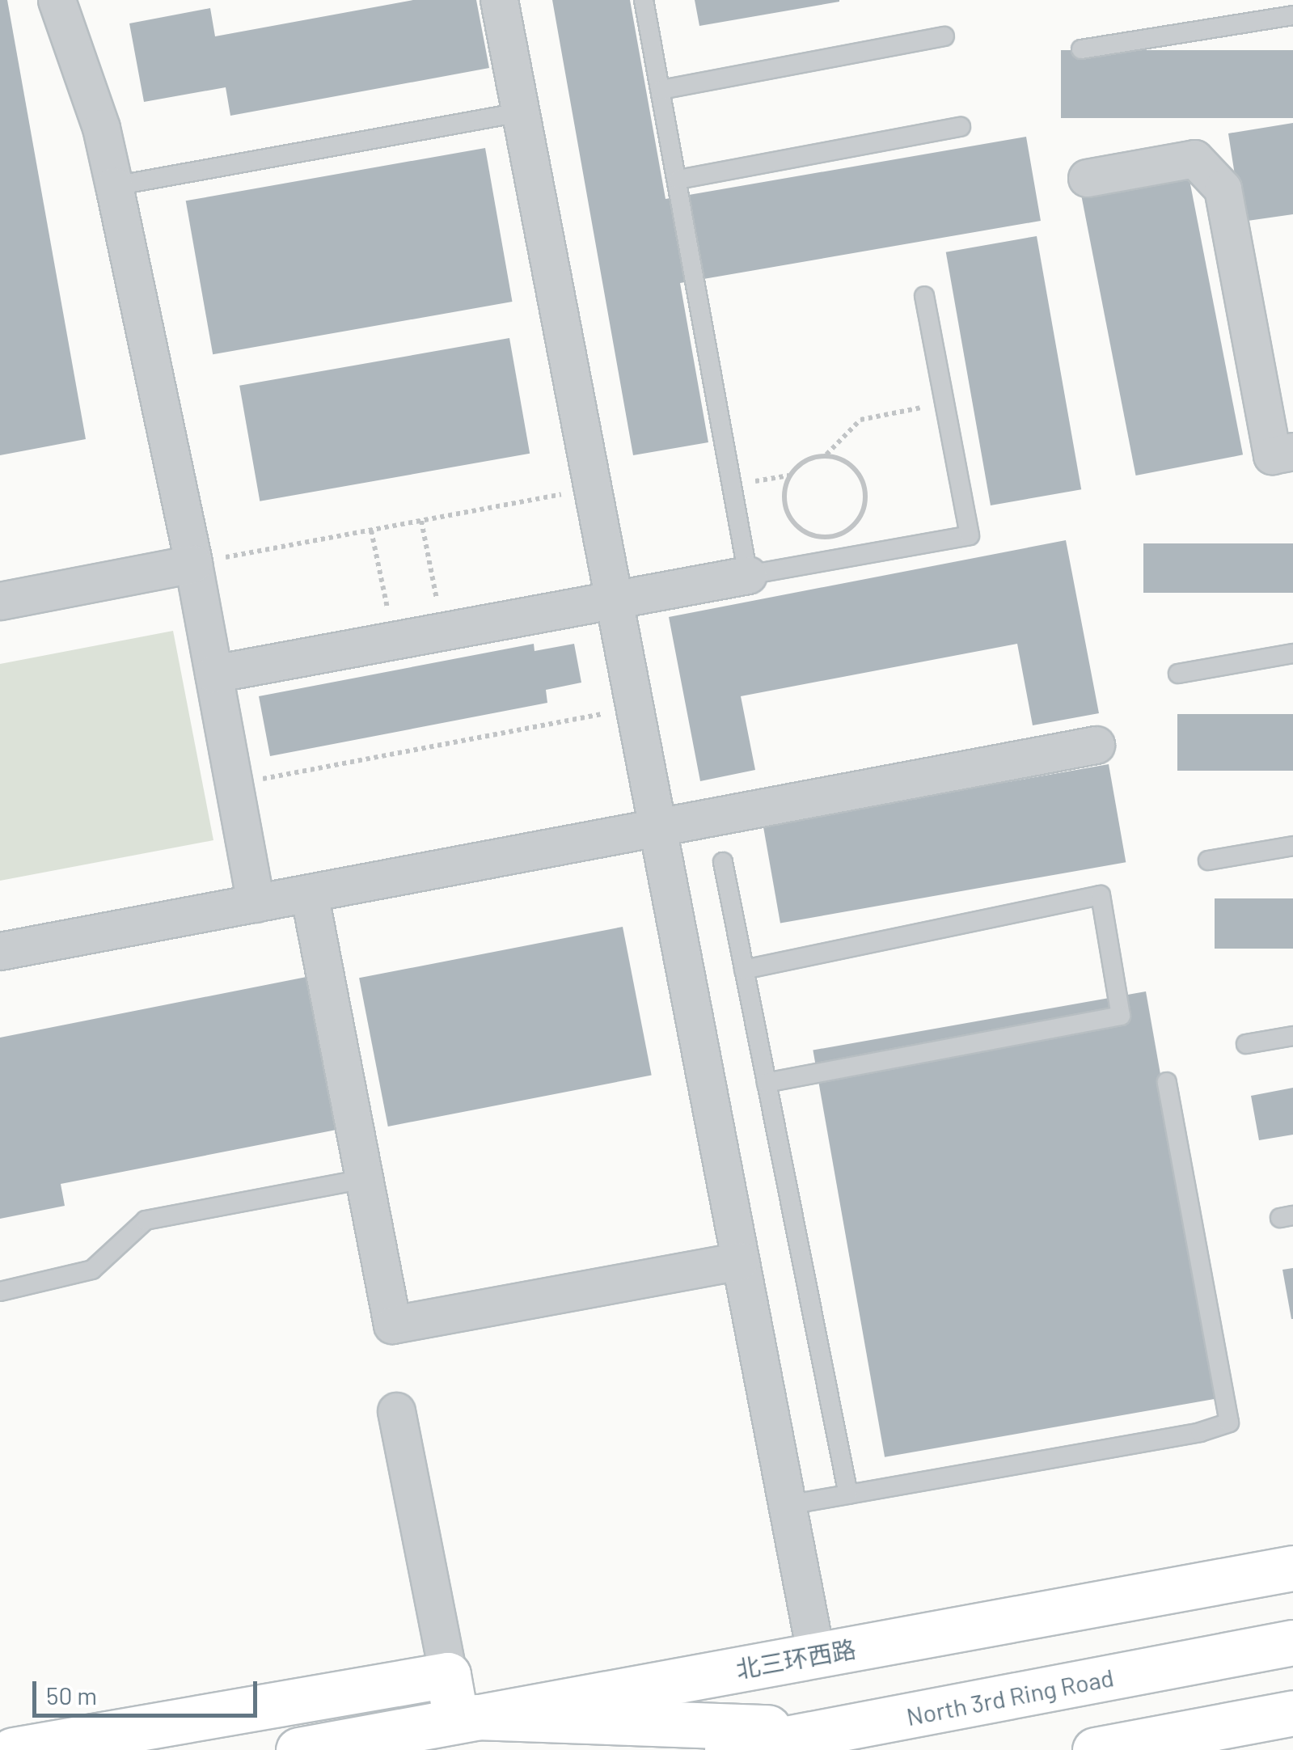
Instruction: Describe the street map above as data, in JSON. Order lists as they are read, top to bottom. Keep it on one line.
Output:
{"streets":{"main road":["北三环西路","North 3rd Ring Road"]},"scale_bar":"50 m"}
